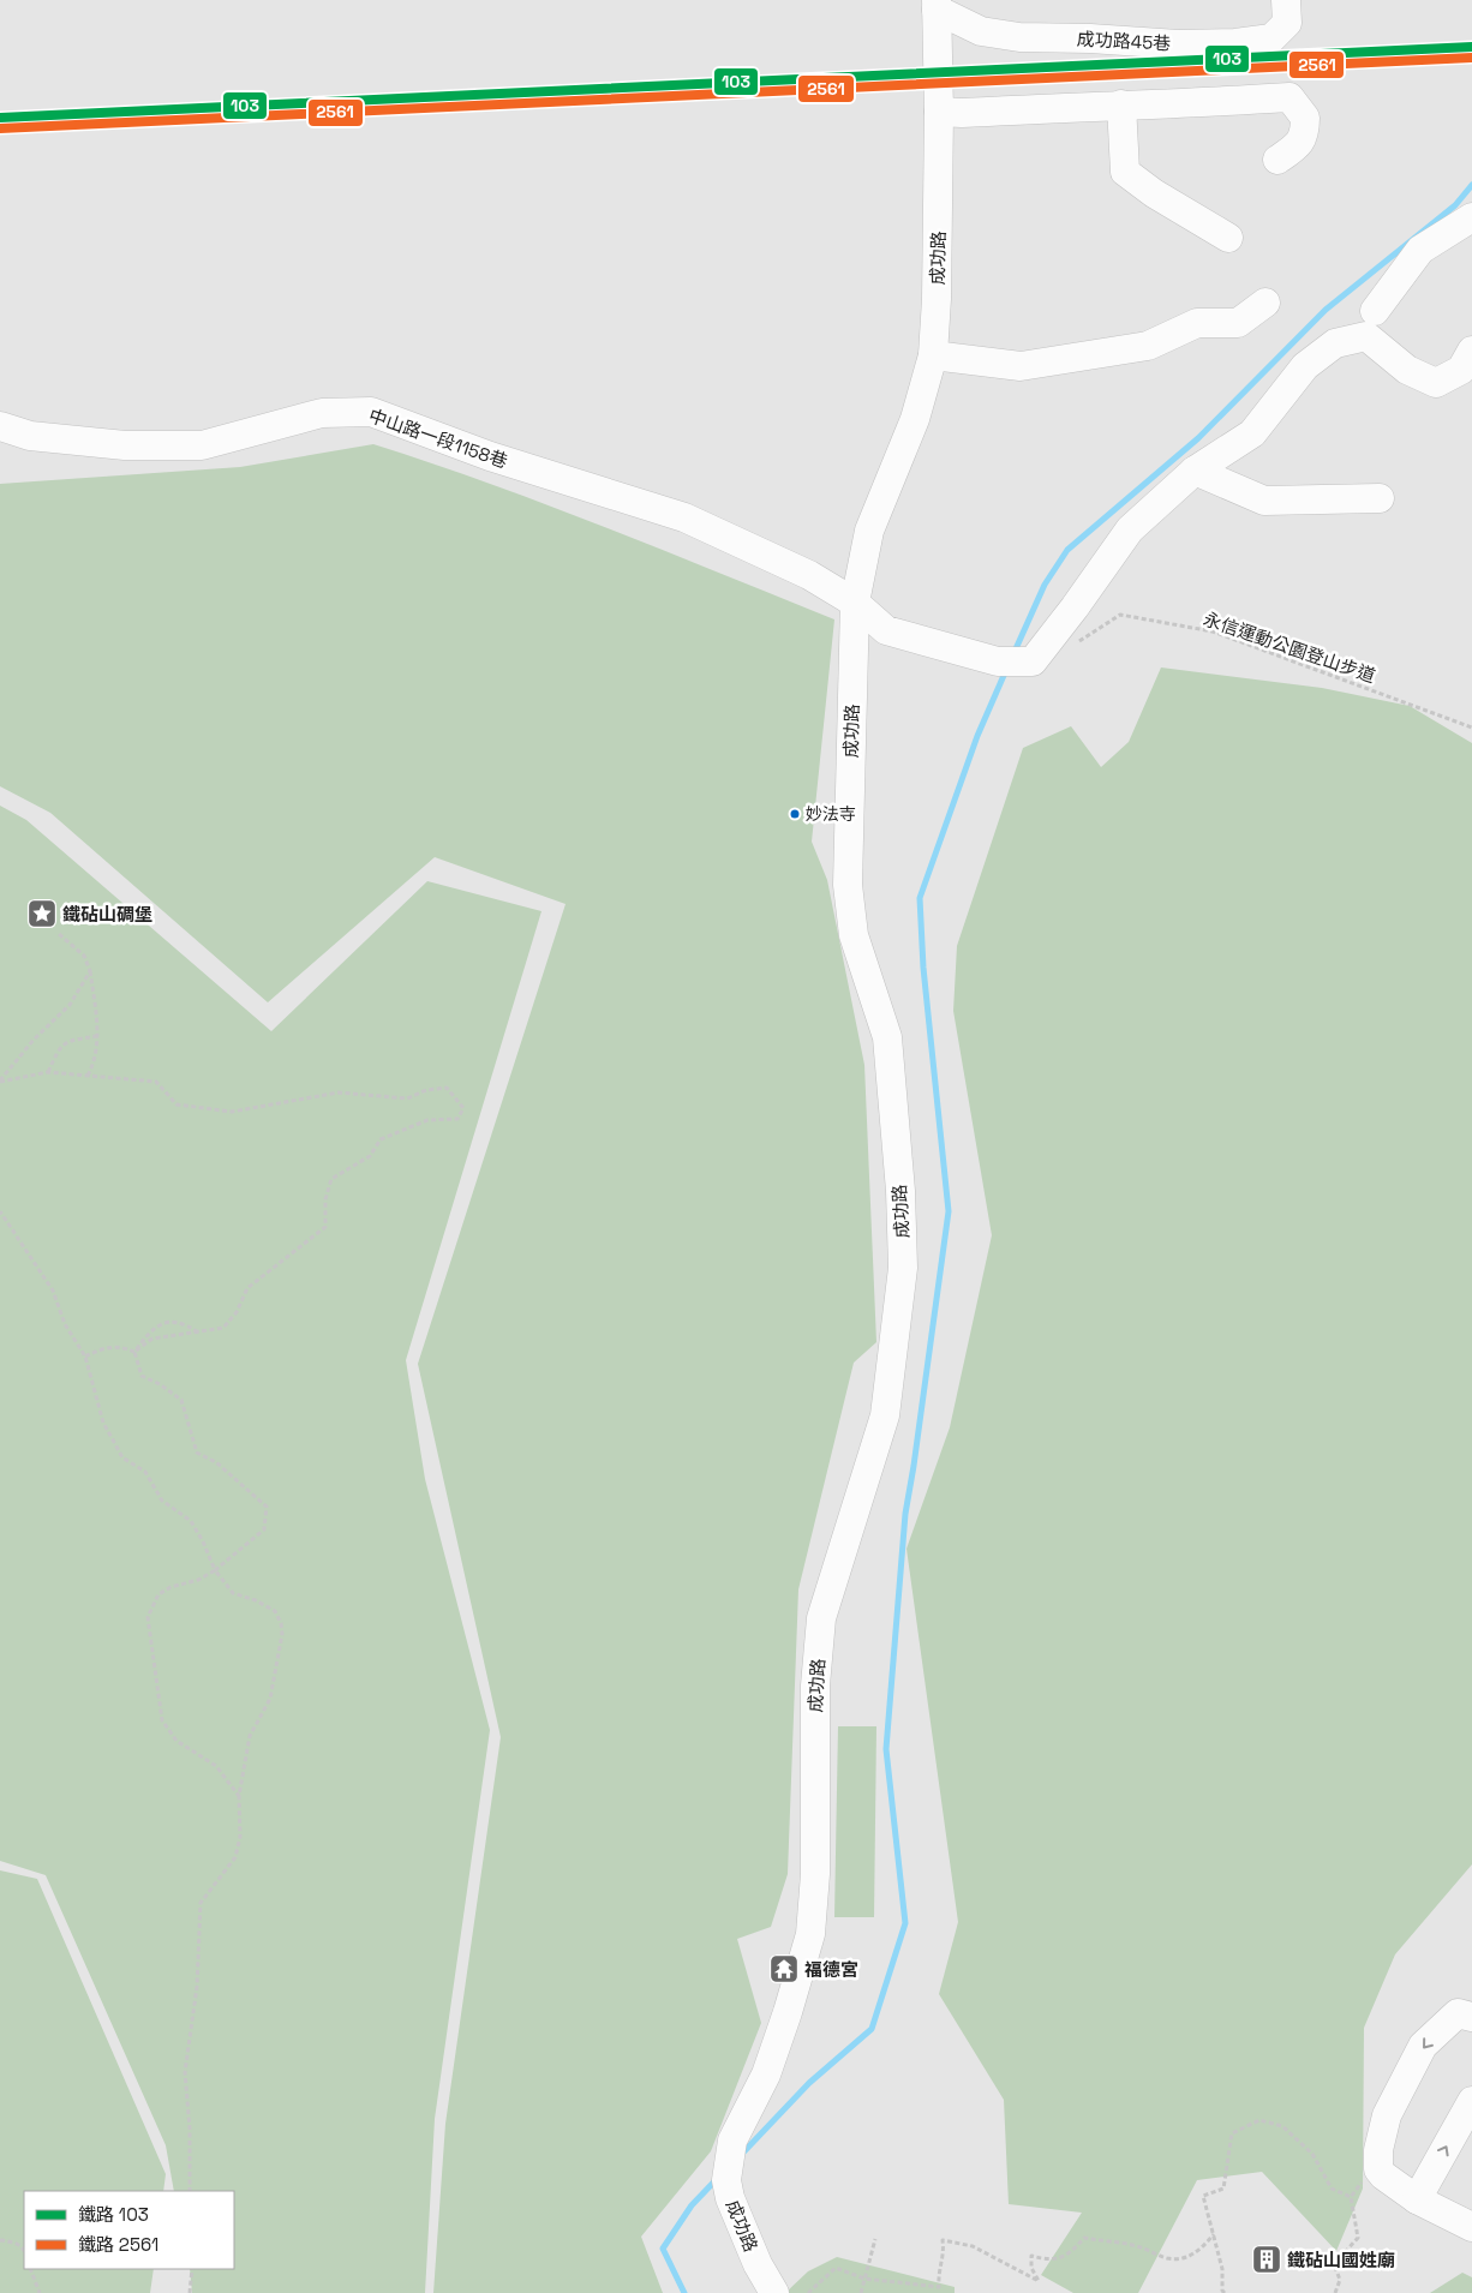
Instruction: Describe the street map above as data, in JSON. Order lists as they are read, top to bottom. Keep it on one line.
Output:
{"streets":{"street":["成功路45巷","成功路","中山路一段1158巷"],"path":["永信運動公園登山步道"]},"crossings":[["成功路45巷","成功路"],["成功路","中山路一段1158巷"]],"places":{"other":["妙法寺"],"place":["鐵砧山碉堡"],"temple":["福德宮"],"building":["鐵砧山國姓廟"]},"lines":["rail line 103","rail line 2561"],"legend":["鐵路 103","鐵路 2561"]}
